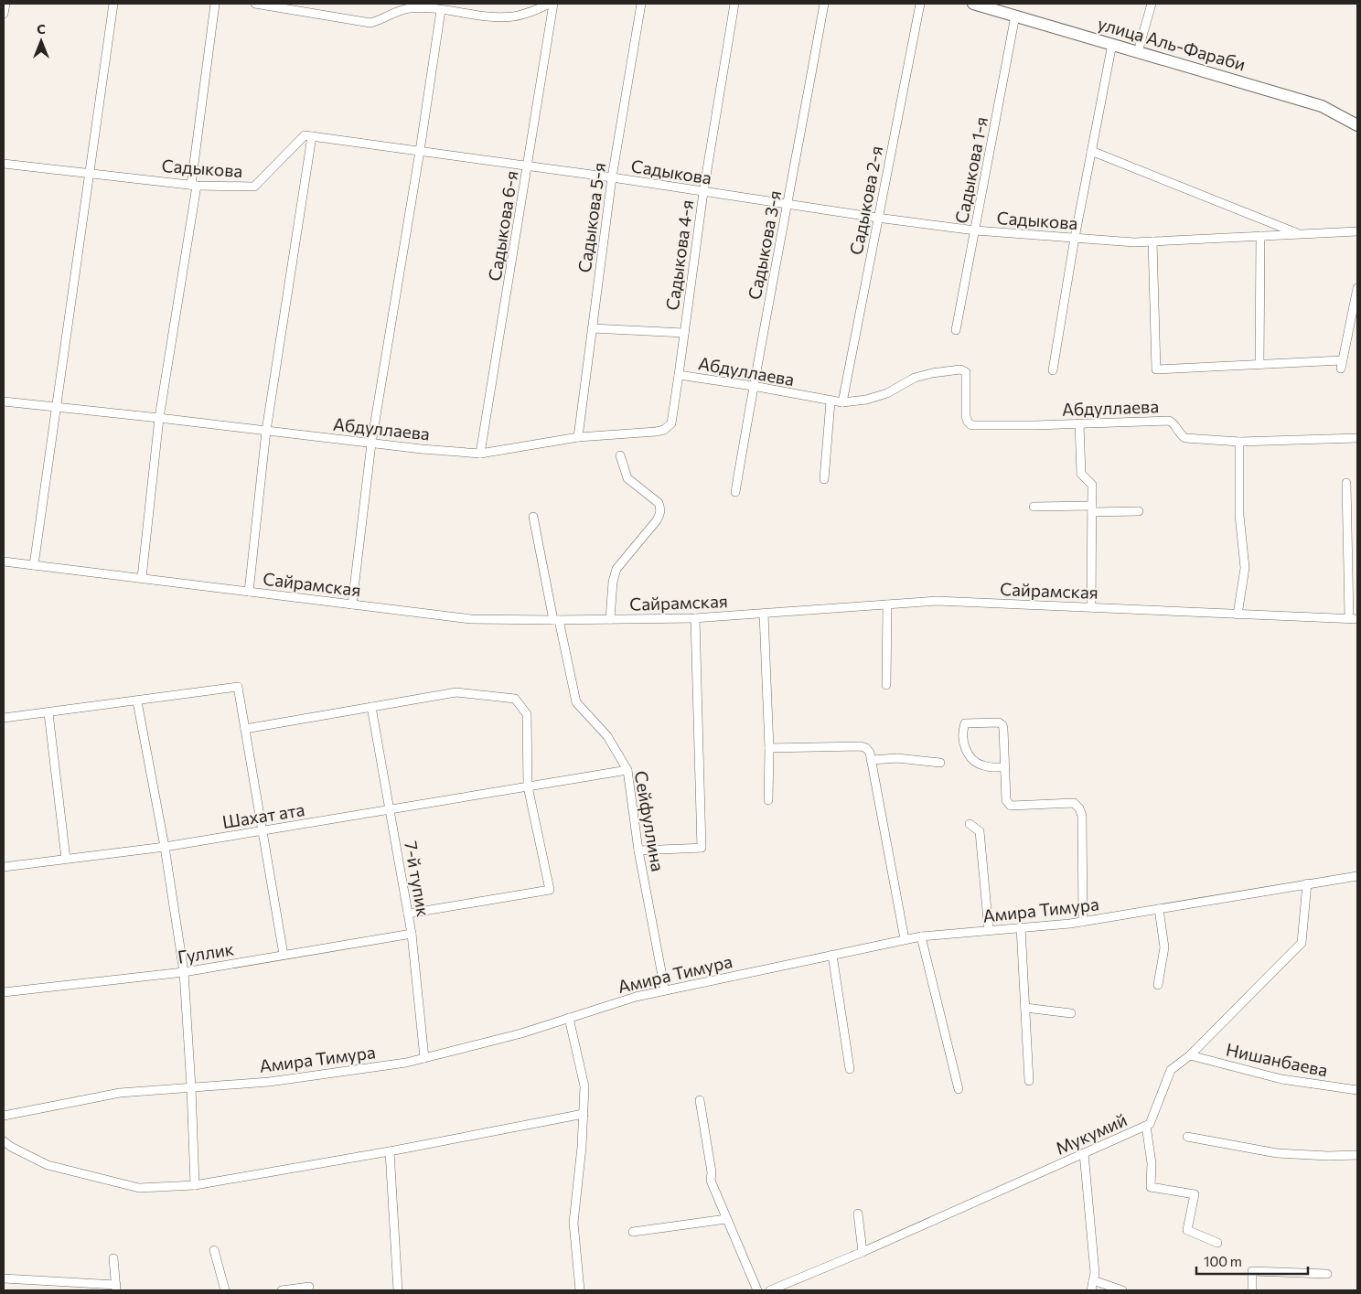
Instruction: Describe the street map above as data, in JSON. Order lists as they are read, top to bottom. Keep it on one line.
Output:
{"streets":{"main road":["улица Аль-Фараби"],"street":["Садыкова","Садыкова 1-я","Садыкова 2-я","Садыкова 5-я","Садыкова 6-я","Садыкова 3-я","Садыкова 4-я","Абдуллаева","Сайрамская","Шахат ата","Сейфуллина","7-й тупик","Амира Тимура","Гуллик","Нишанбаева","Мукумий"]},"crossings":[["улица Аль-Фараби","Садыкова 1-я"],["Садыкова","Садыкова 1-я"],["Садыкова","Садыкова 2-я"],["Садыкова","Садыкова 5-я"],["Садыкова","Садыкова 6-я"],["Садыкова","Садыкова 3-я"],["Садыкова","Садыкова 4-я"],["Садыкова 2-я","Абдуллаева"],["Садыкова 5-я","Абдуллаева"],["Садыкова 6-я","Абдуллаева"],["Садыкова 3-я","Абдуллаева"],["Садыкова 4-я","Абдуллаева"],["Сайрамская","Сейфуллина"],["Шахат ата","Сейфуллина"],["Шахат ата","7-й тупик"],["Сейфуллина","Амира Тимура"],["7-й тупик","Амира Тимура"],["7-й тупик","Гуллик"],["Амира Тимура","Мукумий"],["Нишанбаева","Мукумий"]],"scale_bar":"100 m","north":"top"}
